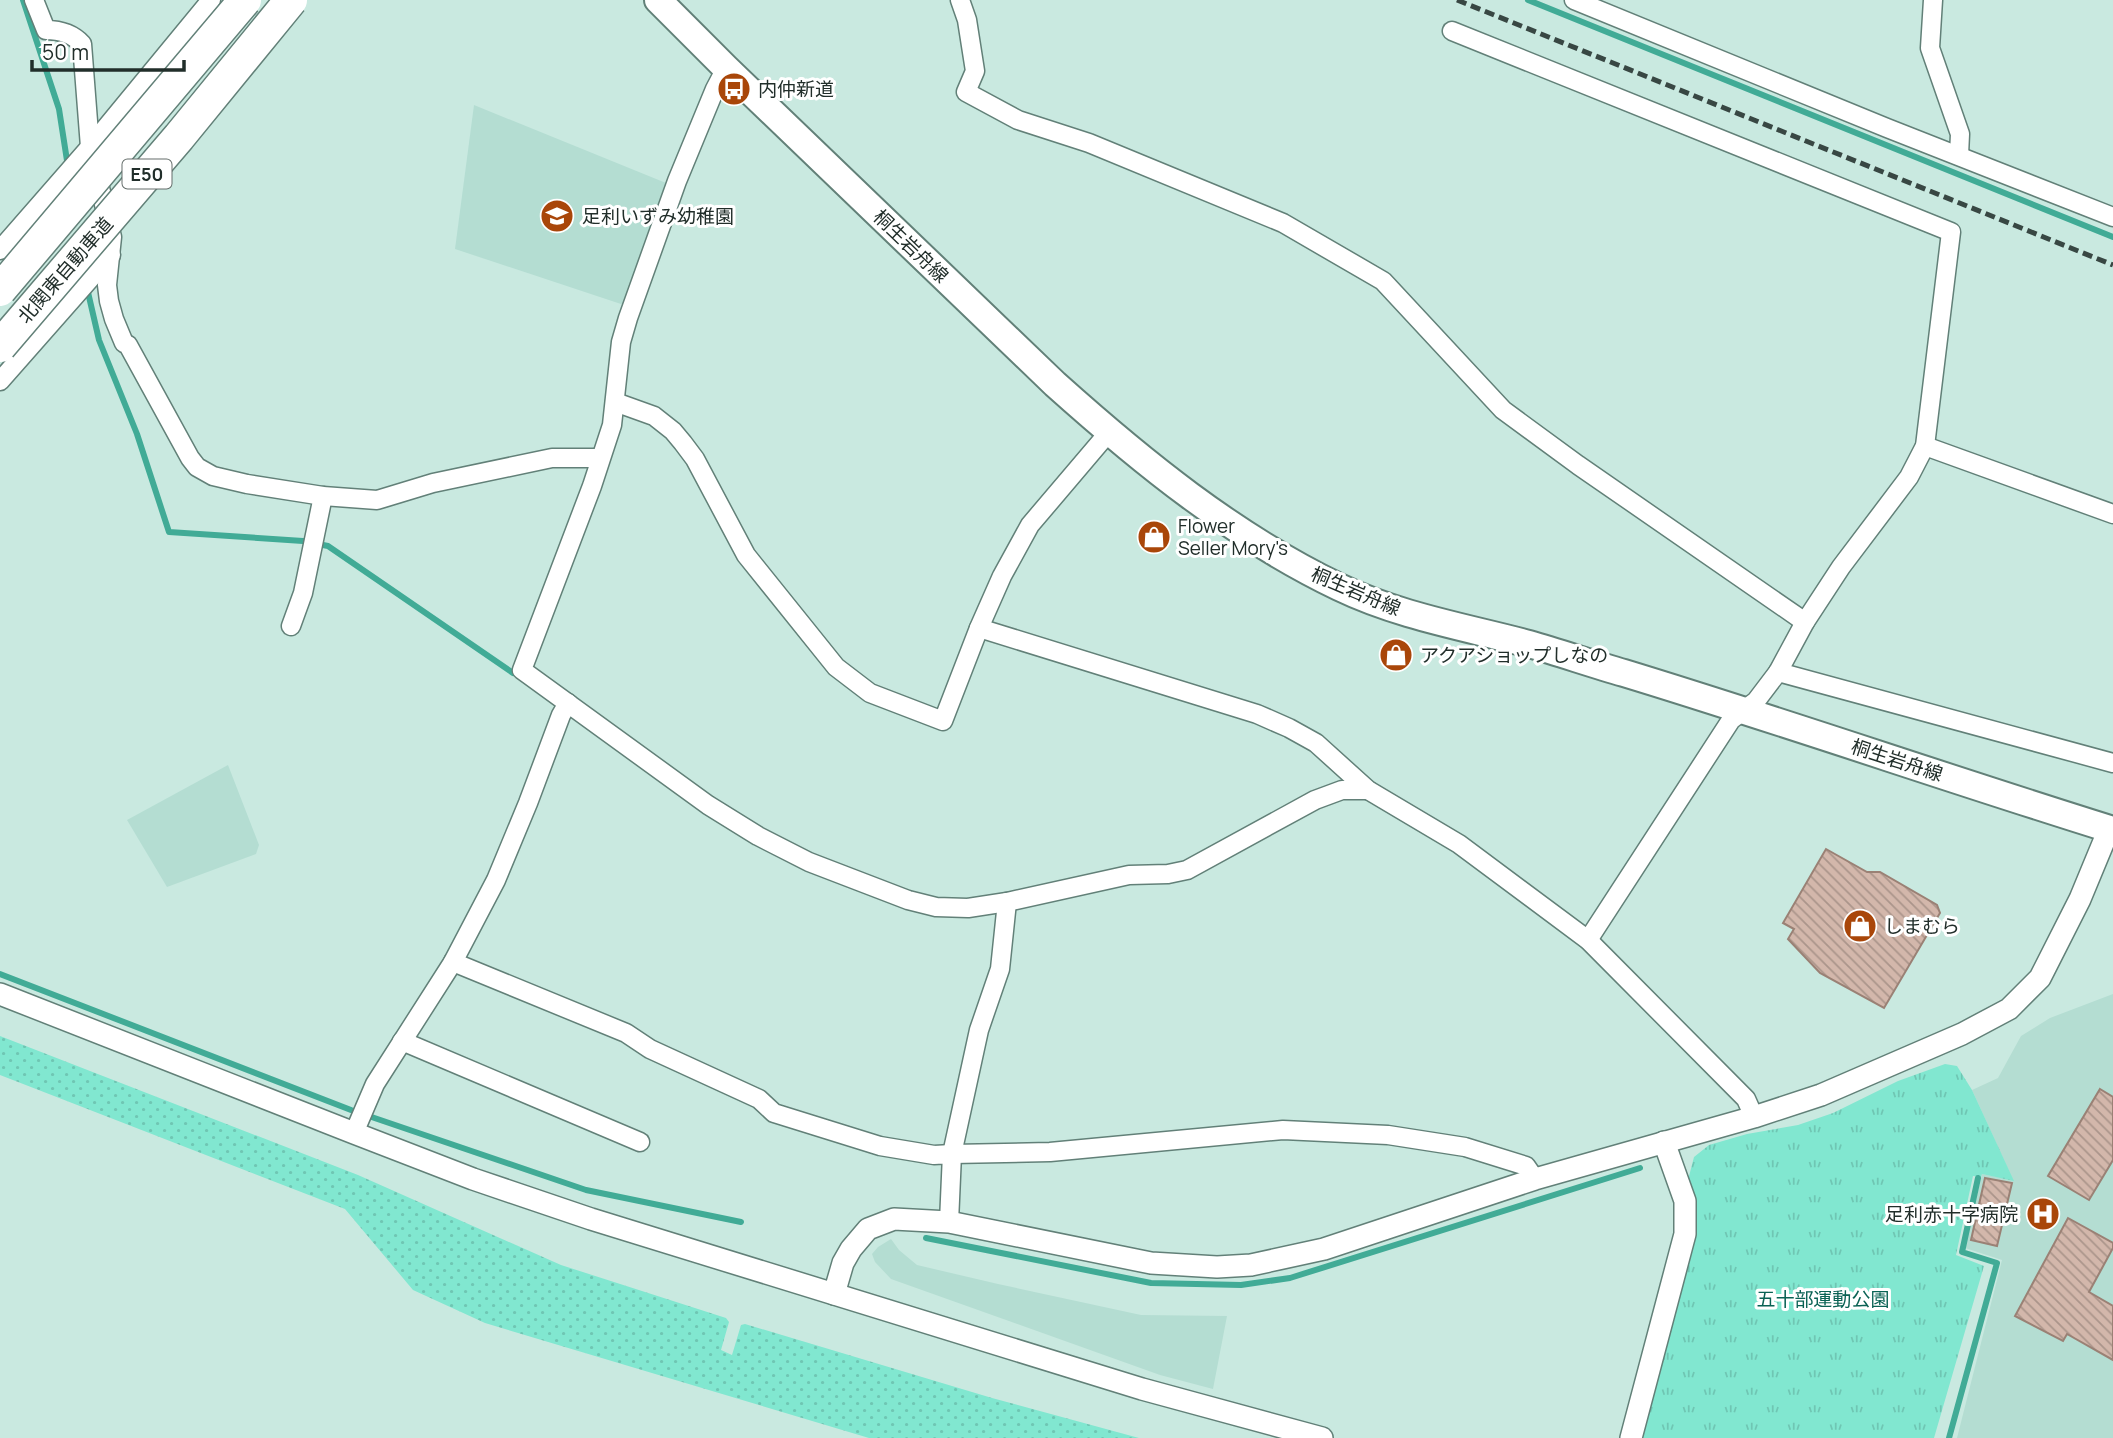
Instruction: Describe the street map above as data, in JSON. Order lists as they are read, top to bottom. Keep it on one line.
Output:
{"streets":{"highway":["E50","北関東自動車道"],"main road":["桐生岩舟線"]},"parks":["五十部運動公園"],"places":{"bus stop":["内仲新道"],"school or university":["足利いずみ幼稚園"],"shop":["Flower Seller Mory's","アクアショップしなの","しまむら"],"hospital":["足利赤十字病院"]},"scale_bar":"50 m"}
